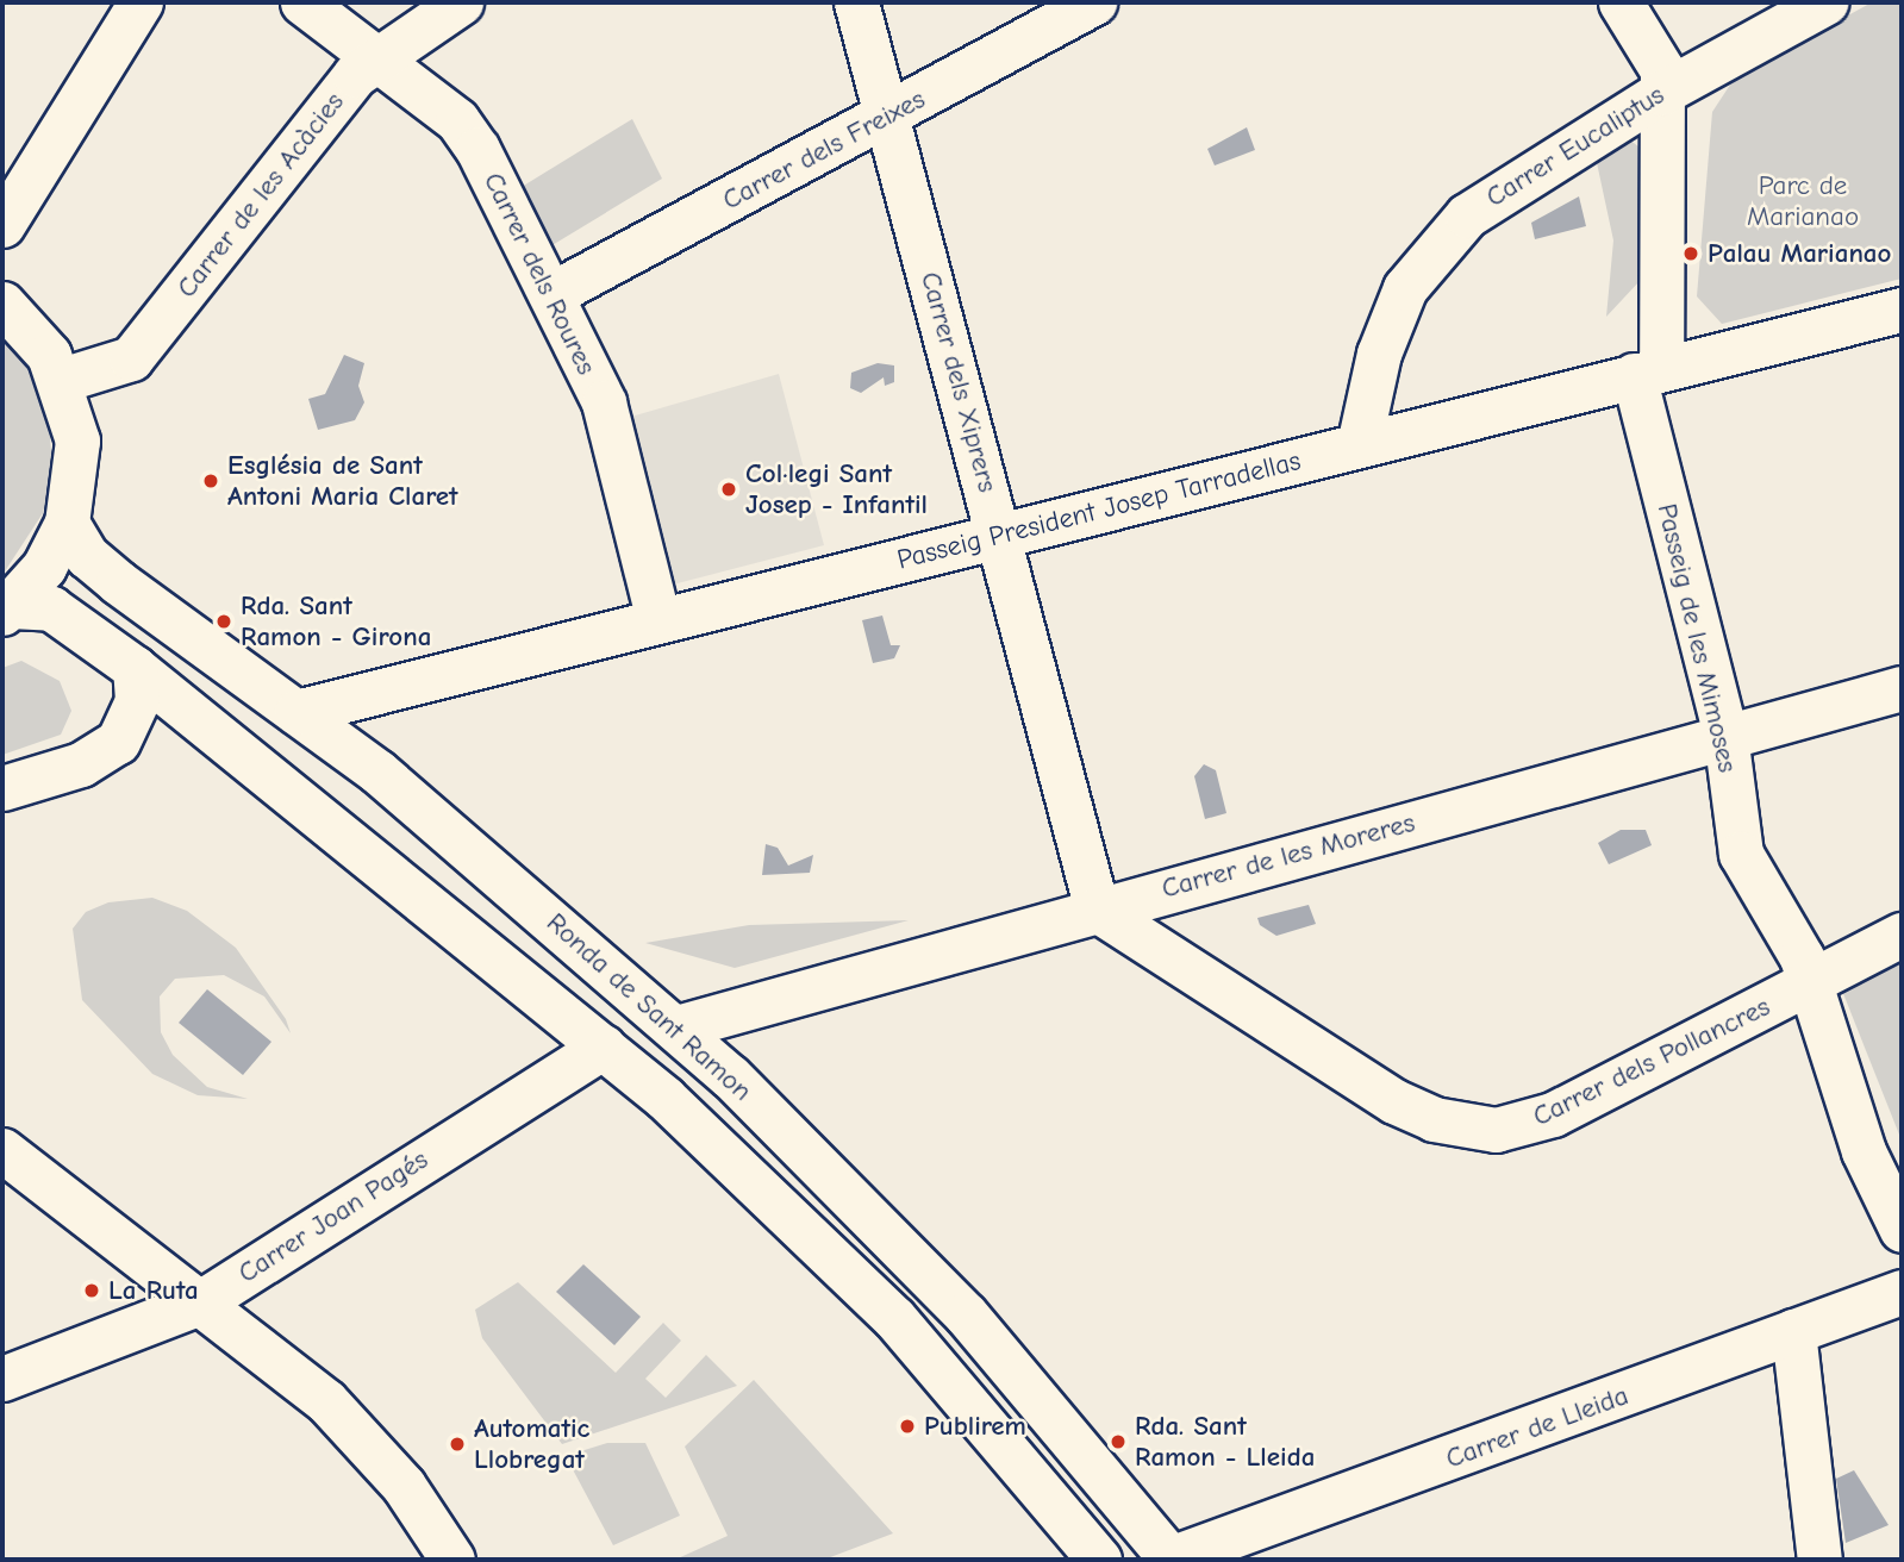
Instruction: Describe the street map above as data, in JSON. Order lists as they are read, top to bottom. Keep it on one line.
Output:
{"streets":{"street":["Carrer Eucaliptus","Carrer dels Freixes","Carrer de les Acàcies","Carrer dels Roures","Carrer dels Xiprers","Passeig President Josep Tarradellas","Passeig de les Mimoses","Carrer de les Moreres","Ronda de Sant Ramon","Carrer dels Pollancres","Carrer Joan Pagés","Carrer de Lleida"]},"crossings":[["Carrer Eucaliptus","Passeig President Josep Tarradellas"],["Carrer Eucaliptus","Passeig de les Mimoses"],["Carrer dels Freixes","Carrer dels Roures"],["Carrer dels Freixes","Carrer dels Xiprers"],["Carrer de les Acàcies","Carrer dels Roures"],["Carrer dels Roures","Passeig President Josep Tarradellas"],["Carrer dels Xiprers","Passeig President Josep Tarradellas"],["Carrer dels Xiprers","Carrer de les Moreres"],["Carrer dels Xiprers","Carrer dels Pollancres"],["Passeig President Josep Tarradellas","Passeig de les Mimoses"],["Passeig President Josep Tarradellas","Ronda de Sant Ramon"],["Passeig de les Mimoses","Carrer de les Moreres"],["Passeig de les Mimoses","Carrer dels Pollancres"],["Carrer de les Moreres","Ronda de Sant Ramon"],["Carrer de les Moreres","Carrer dels Pollancres"],["Ronda de Sant Ramon","Carrer Joan Pagés"],["Ronda de Sant Ramon","Carrer de Lleida"]],"parks":["Parc de Marianao"],"places":["Palau Marianao","Església de Sant Antoni Maria Claret","Col·legi Sant Josep - Infantil","Rda. Sant Ramon - Girona","La Ruta","Publirem","Rda. Sant Ramon - Lleida","Automatic Llobregat"]}
